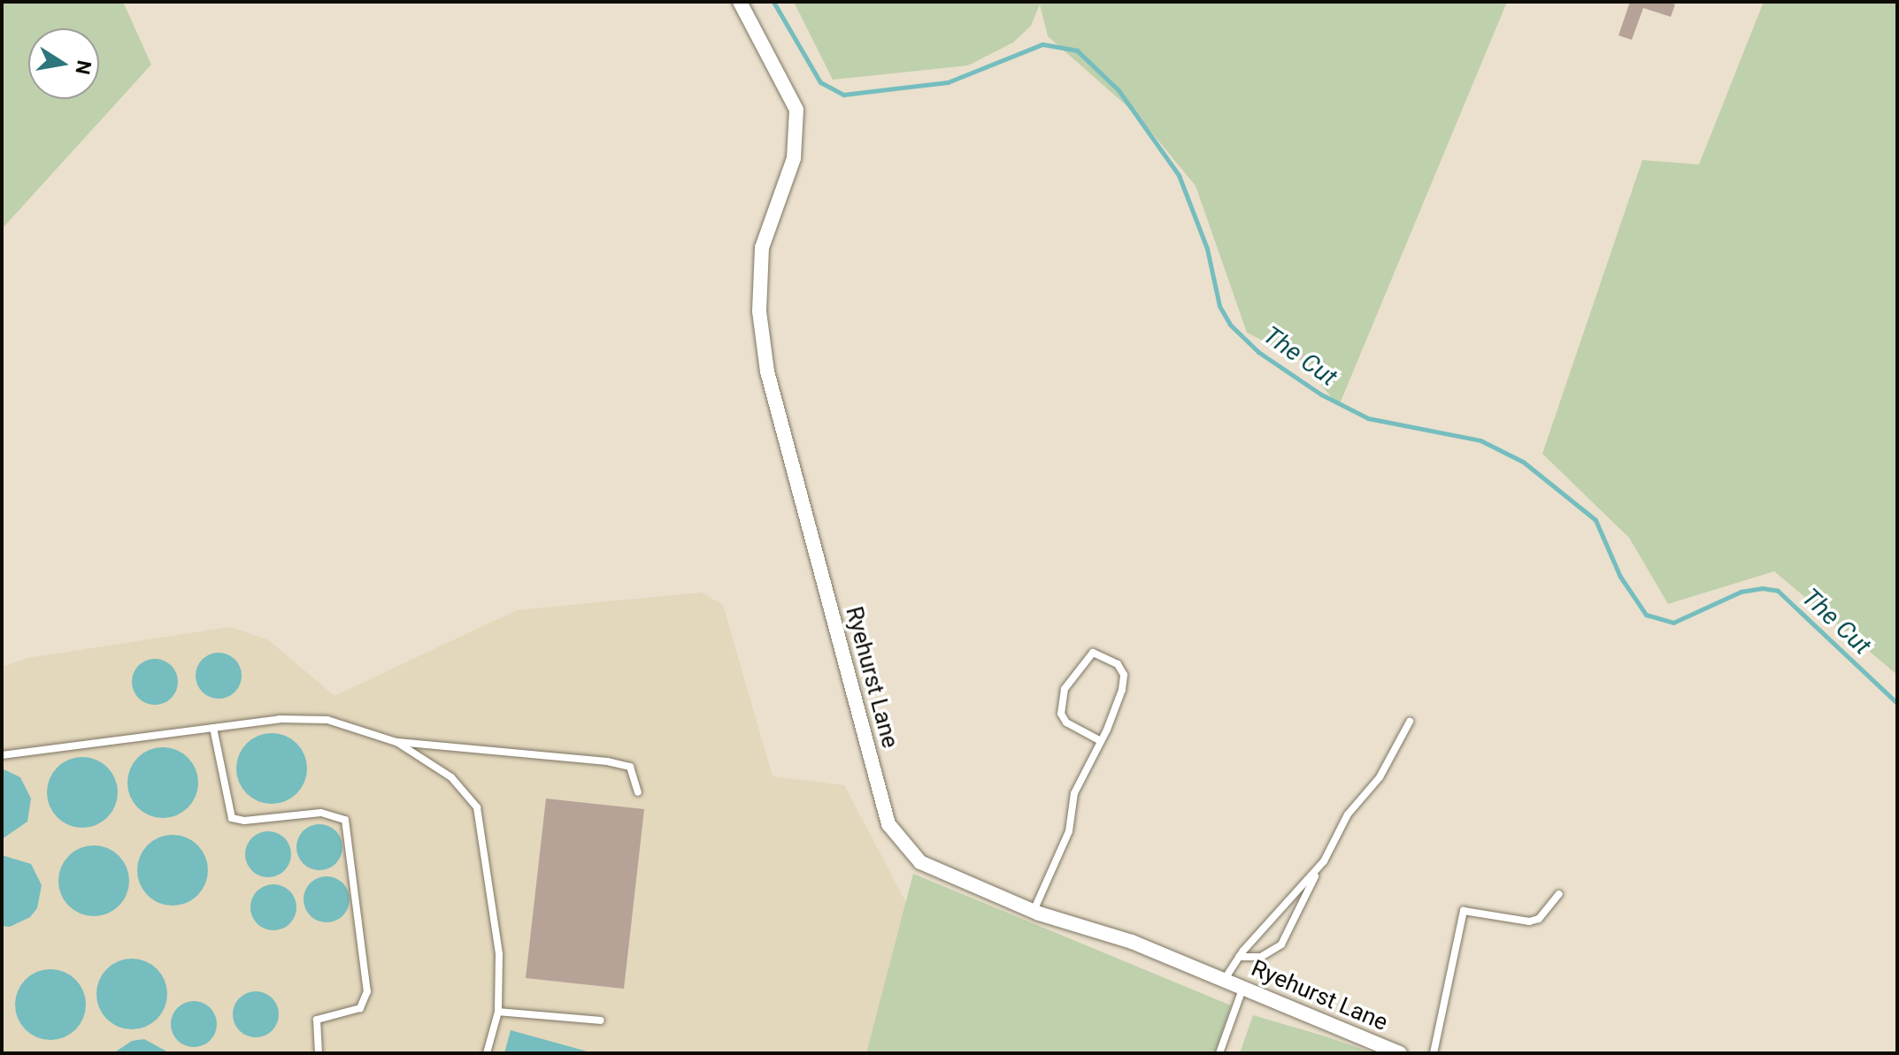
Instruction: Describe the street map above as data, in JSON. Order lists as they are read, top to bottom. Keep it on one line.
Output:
{"streets":{"street":["Ryehurst Lane"]},"water":["The Cut"],"north":"right"}
